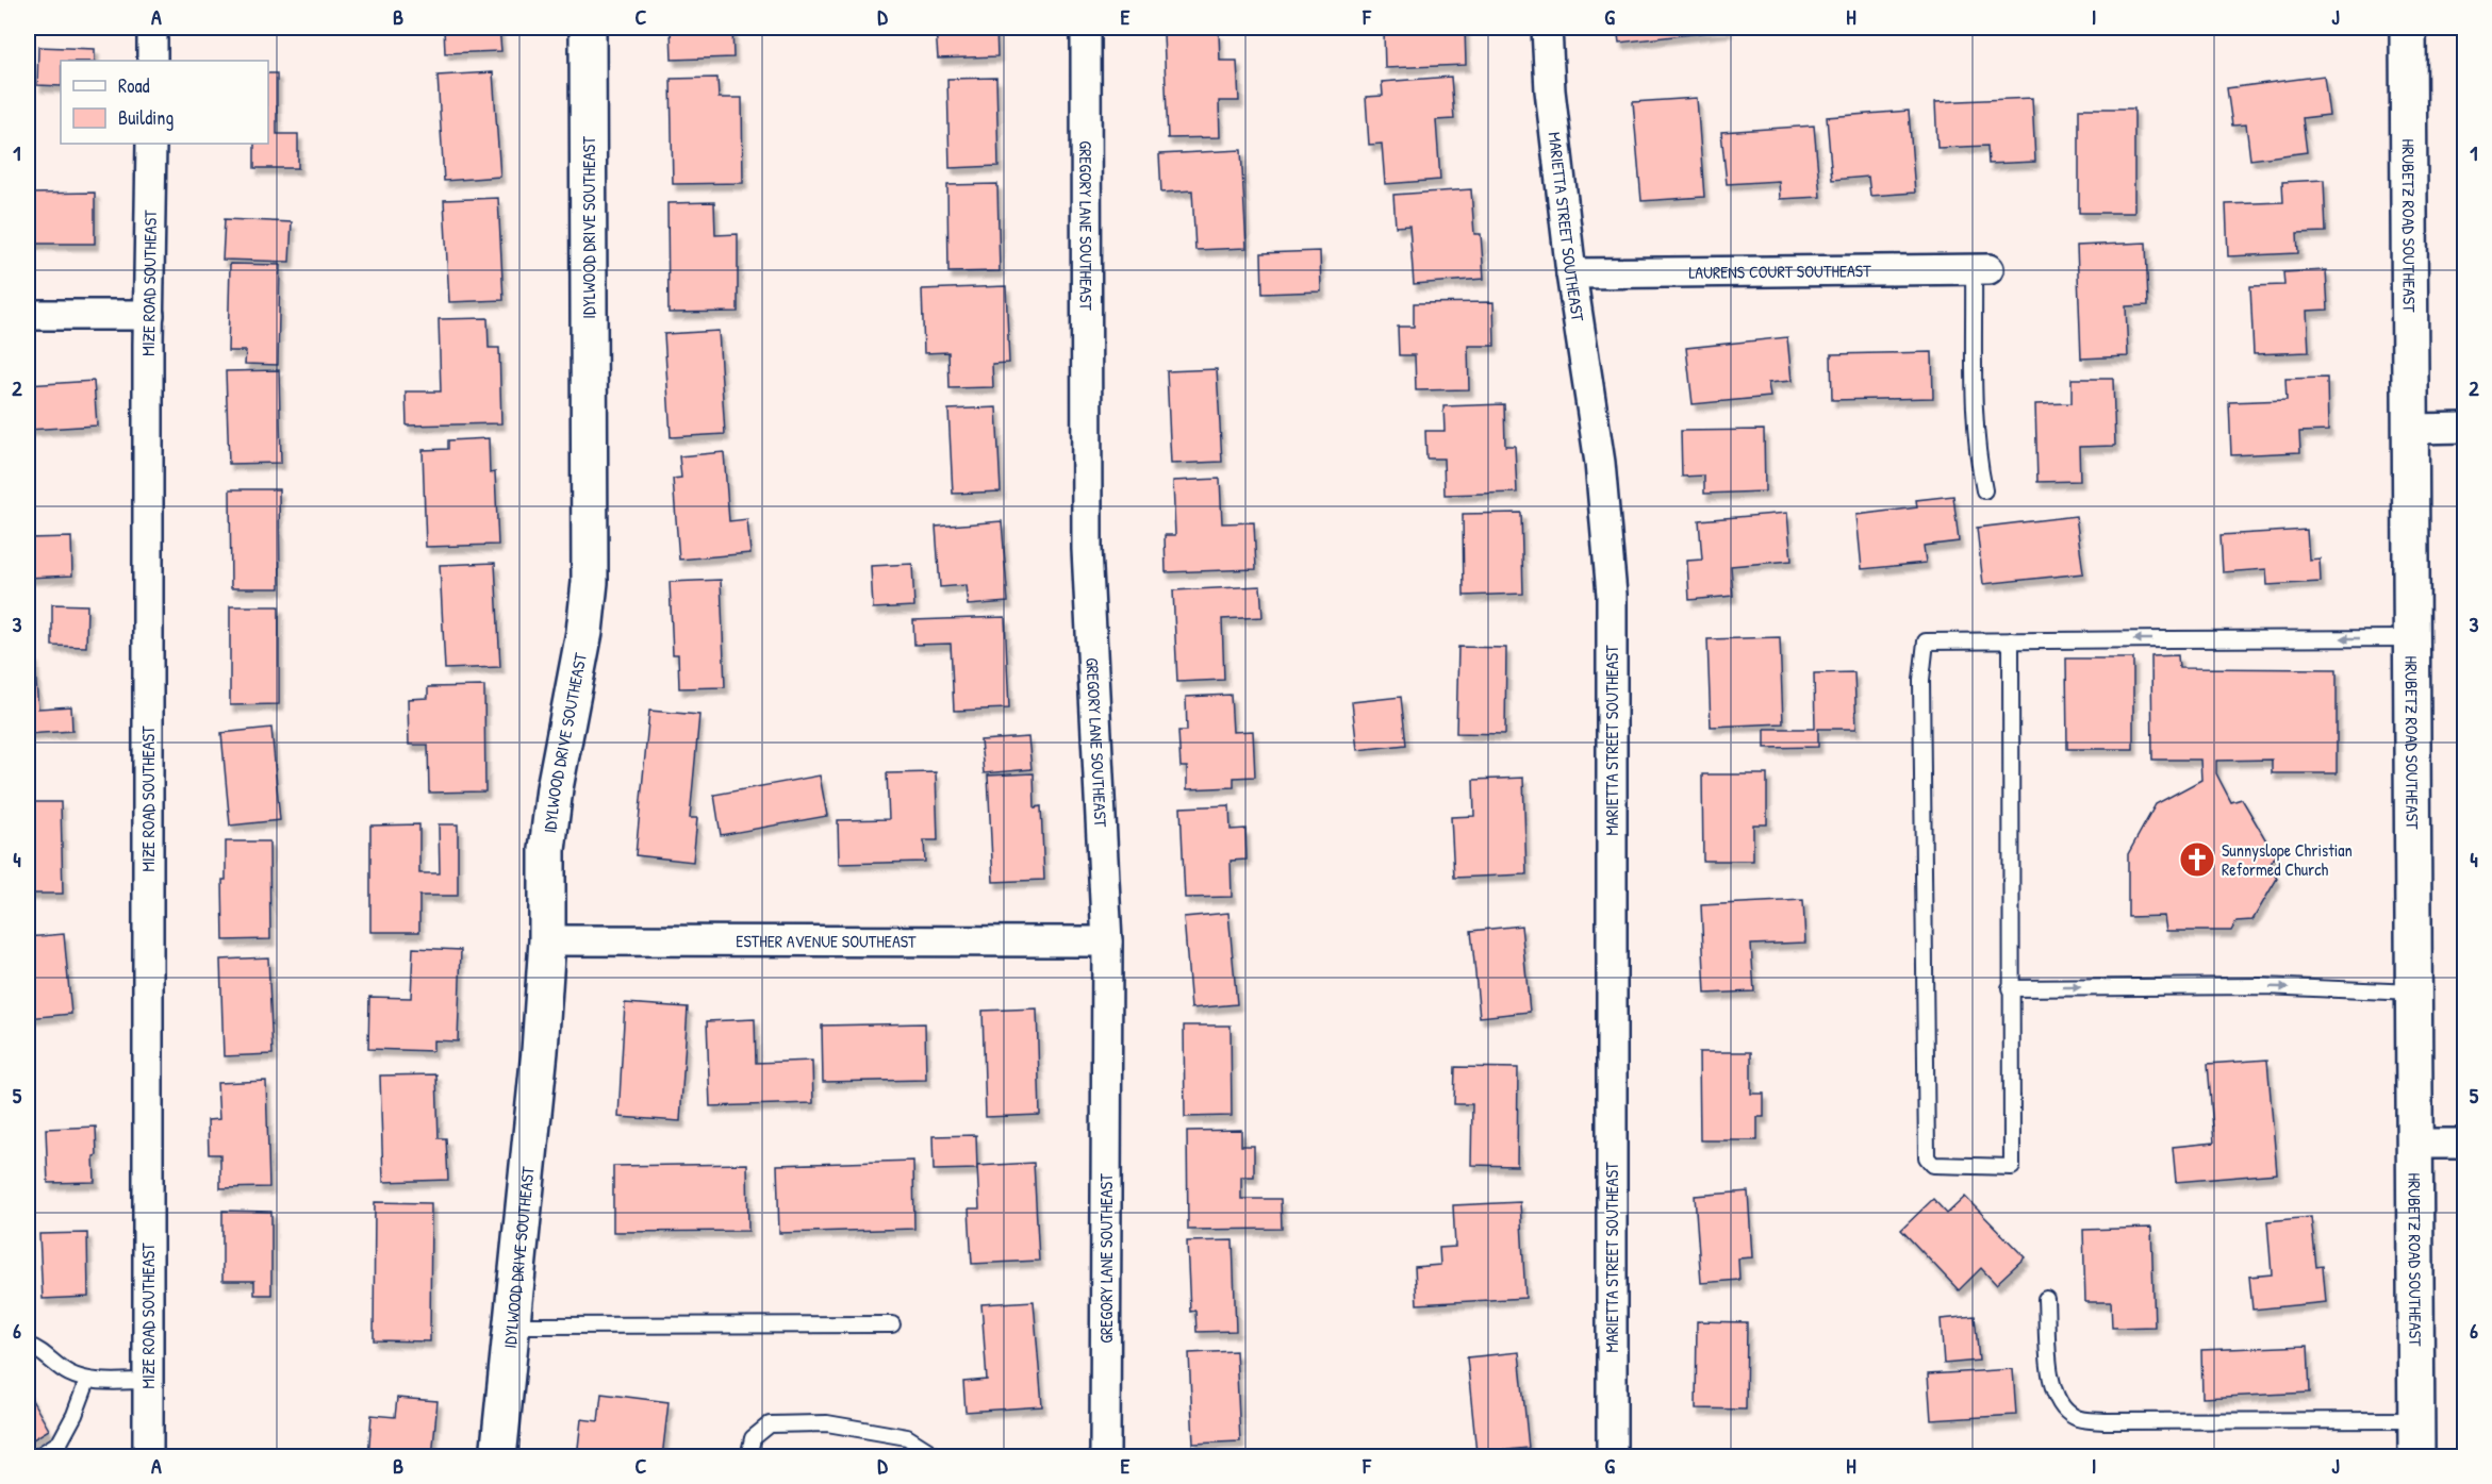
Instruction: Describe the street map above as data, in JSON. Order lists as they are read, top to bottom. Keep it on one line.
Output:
{"streets":{"street":["GREGORY LANE SOUTHEAST","MARIETTA STREET SOUTHEAST","HRUBETZ ROAD SOUTHEAST","IDYLWOOD DRIVE SOUTHEAST","LAURENS COURT SOUTHEAST","MIZE ROAD SOUTHEAST","ESTHER AVENUE SOUTHEAST"]},"crossings":[["GREGORY LANE SOUTHEAST","ESTHER AVENUE SOUTHEAST"],["MARIETTA STREET SOUTHEAST","LAURENS COURT SOUTHEAST"],["IDYLWOOD DRIVE SOUTHEAST","ESTHER AVENUE SOUTHEAST"]],"places":{"church":["Sunnyslope Christian Reformed Church"]},"legend":["Road","Building"],"grid":{"columns":["A","B","C","D","E","F","G","H","I","J"],"rows":["1","2","3","4","5","6"]}}
